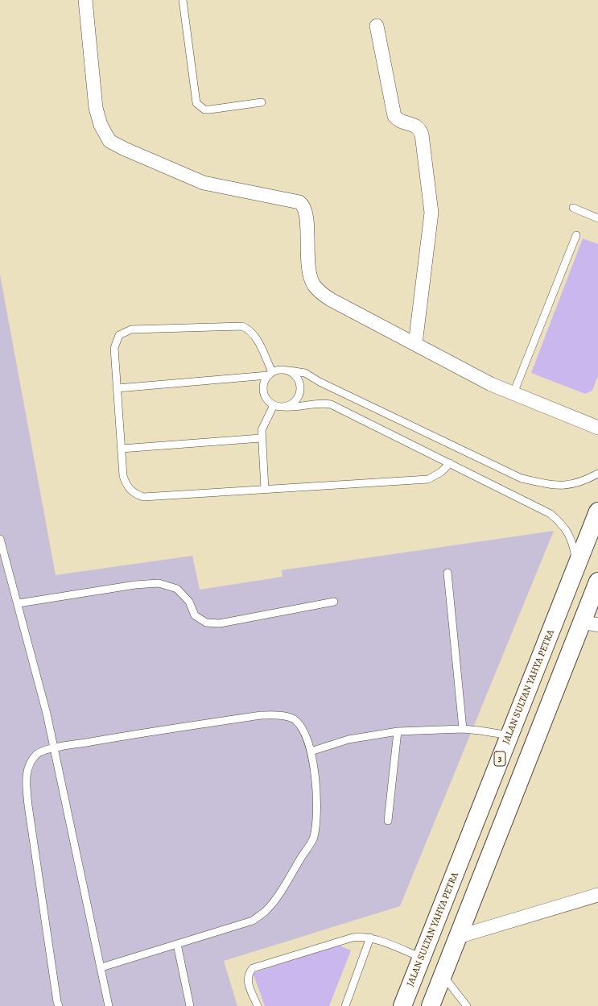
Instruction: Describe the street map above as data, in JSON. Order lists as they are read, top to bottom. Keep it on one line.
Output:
{"streets":{"highway":["JALAN SULTAN YAHYA PETRA","3"]}}
